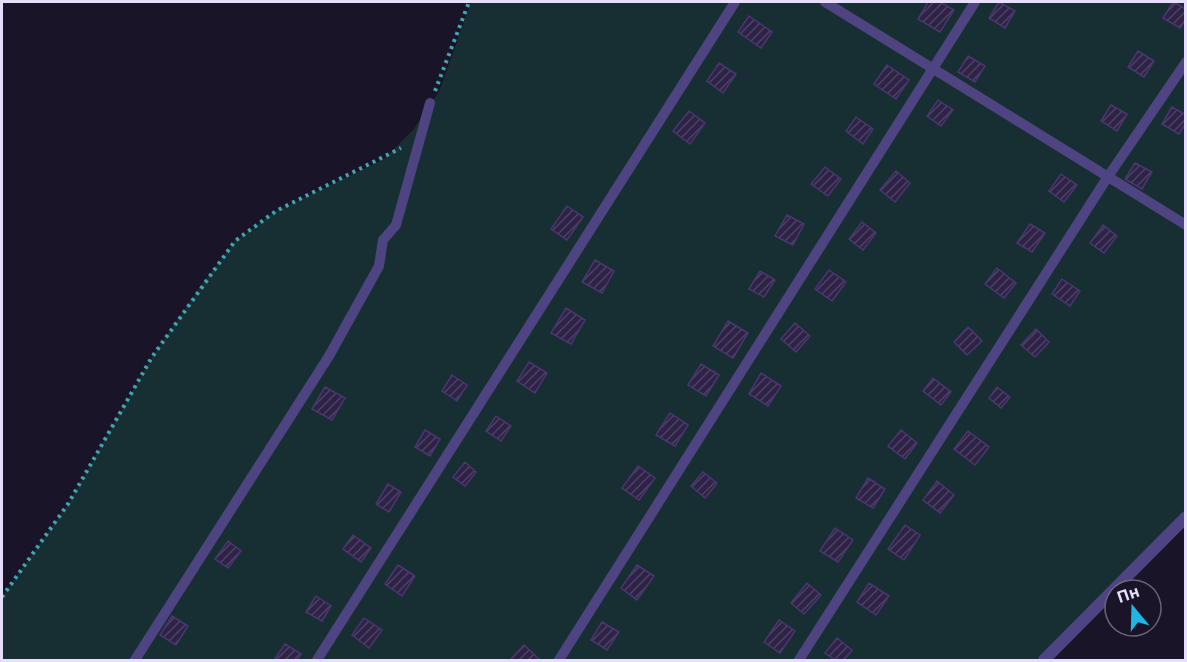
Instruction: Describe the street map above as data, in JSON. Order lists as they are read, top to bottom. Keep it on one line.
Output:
{"north":"top"}
